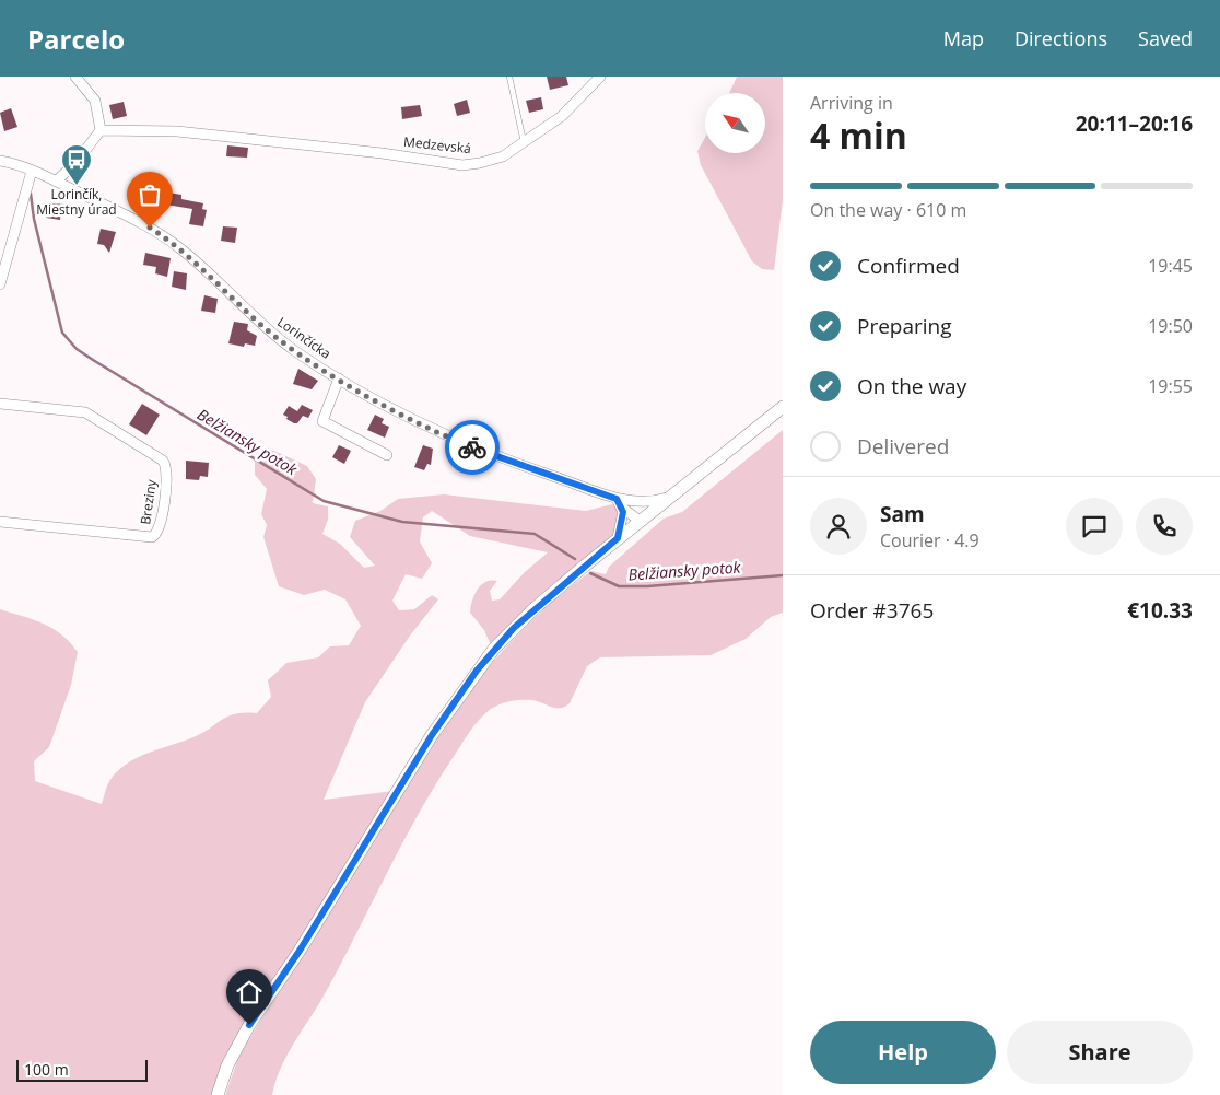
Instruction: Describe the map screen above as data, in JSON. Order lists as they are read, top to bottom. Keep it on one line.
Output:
{"streets":{"street":["Medzevská","Lorinčícka","Breziny"]},"water":["Belžiansky potok"],"places":{"bus stop":["Lorinčík, Miestny úrad"]},"scale_bar":"100 m","north":"top left","page":{"header":"Parcelo","nav":["Map","Directions","Saved"],"heading":["4 min","Arriving in","20:11–20:16"],"panel":["Sam","Courier · 4.9","Order #3765","€10.33"],"bar":"On the way · 610 m","list":[["Confirmed","19:45"],["Preparing","19:50"],["On the way","19:55"],"Delivered"],"buttons":["Help","Share"],"scale":"100 m"}}
